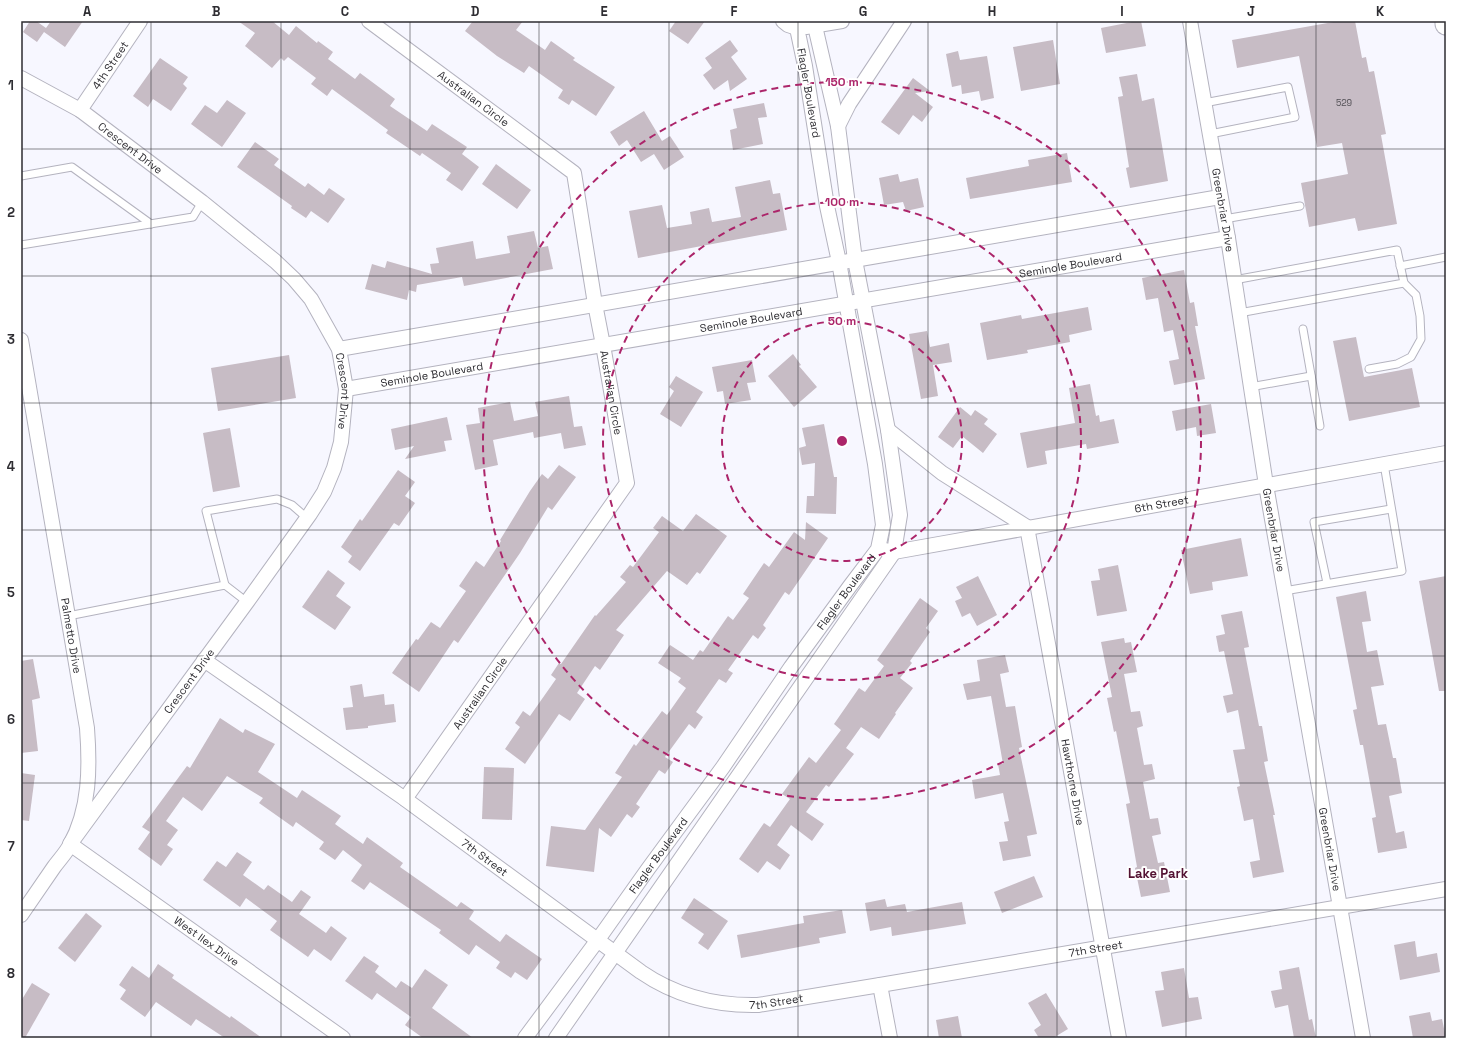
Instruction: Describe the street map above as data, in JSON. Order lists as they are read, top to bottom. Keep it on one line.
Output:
{"streets":{"street":["4th Street","Flagler Boulevard","Australian Circle","Crescent Drive","Greenbriar Drive","Seminole Boulevard","6th Street","Palmetto Drive","Hawthorne Drive","7th Street","West Ilex Drive"]},"crossings":[["4th Street","Crescent Drive"],["Flagler Boulevard","Seminole Boulevard"],["Flagler Boulevard","6th Street"],["Flagler Boulevard","7th Street"],["Australian Circle","Seminole Boulevard"],["Australian Circle","7th Street"],["Crescent Drive","Seminole Boulevard"],["Crescent Drive","Palmetto Drive"],["Crescent Drive","7th Street"],["Crescent Drive","West Ilex Drive"],["Greenbriar Drive","Seminole Boulevard"],["Greenbriar Drive","6th Street"],["Greenbriar Drive","7th Street"],["6th Street","Hawthorne Drive"],["Palmetto Drive","West Ilex Drive"],["Hawthorne Drive","7th Street"]],"districts":["Lake Park"],"house_numbers":["529"],"grid":{"columns":["A","B","C","D","E","F","G","H","I","J","K"],"rows":["1","2","3","4","5","6","7","8"]},"rings":["150 m","100 m","50 m"]}
